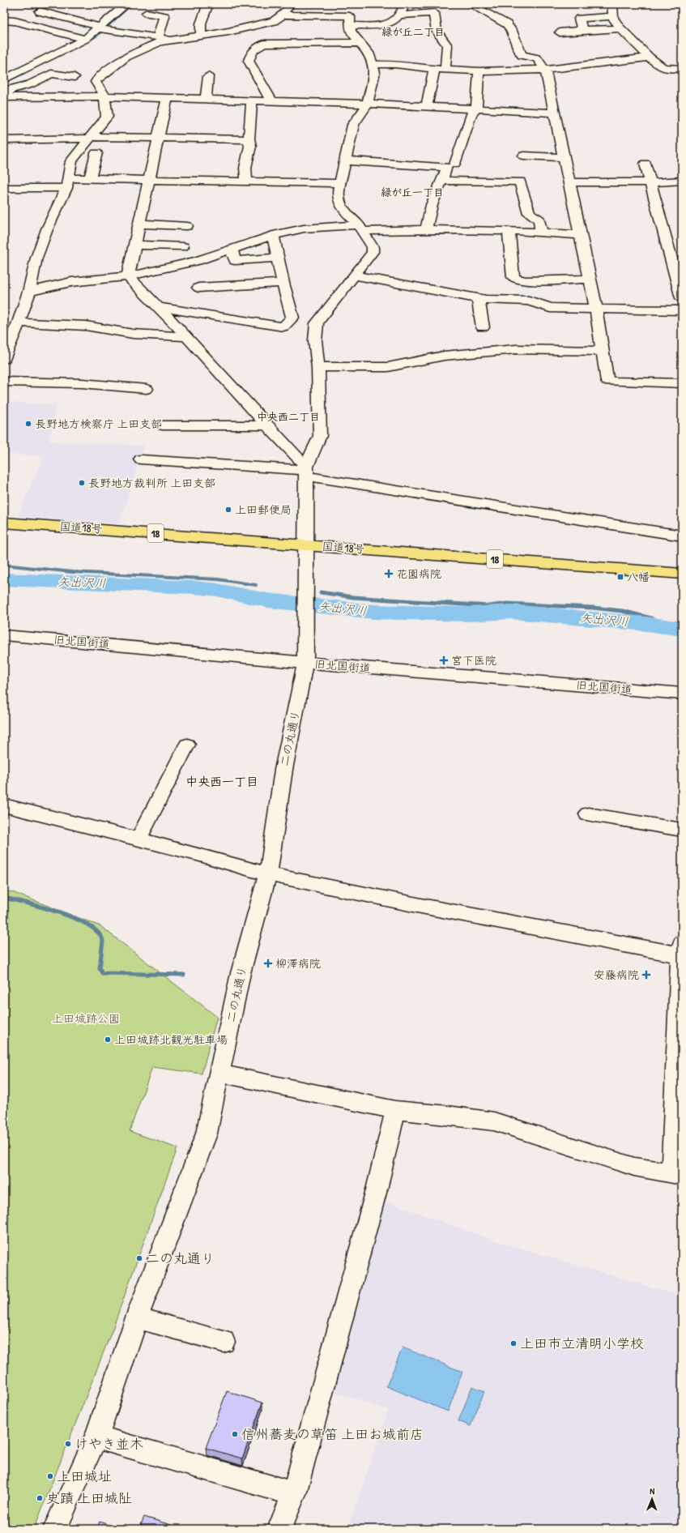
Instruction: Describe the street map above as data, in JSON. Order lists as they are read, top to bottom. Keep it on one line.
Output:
{"streets":{"highway":["国道18号","18"],"street":["旧北国街道","二の丸通り"]},"crossings":[["国道18号","二の丸通り"],["旧北国街道","二の丸通り"]],"districts":["緑が丘二丁目","緑が丘一丁目","中央西二丁目","中央西一丁目"],"water":["矢出沢川"],"parks":["上田城跡公園"],"places":{"other":["長野地方検察庁 上田支部","長野地方裁判所 上田支部","上田郵便局","上田城跡北観光駐車場","二の丸通り","上田市立清明小学校","信州蕎麦の草笛 上田お城前店","けやき並木","上田城址","史蹟 上田城阯"],"health":["花園病院","宮下医院","柳澤病院","安藤病院"],"transit":["八幡"]},"north":"top"}
